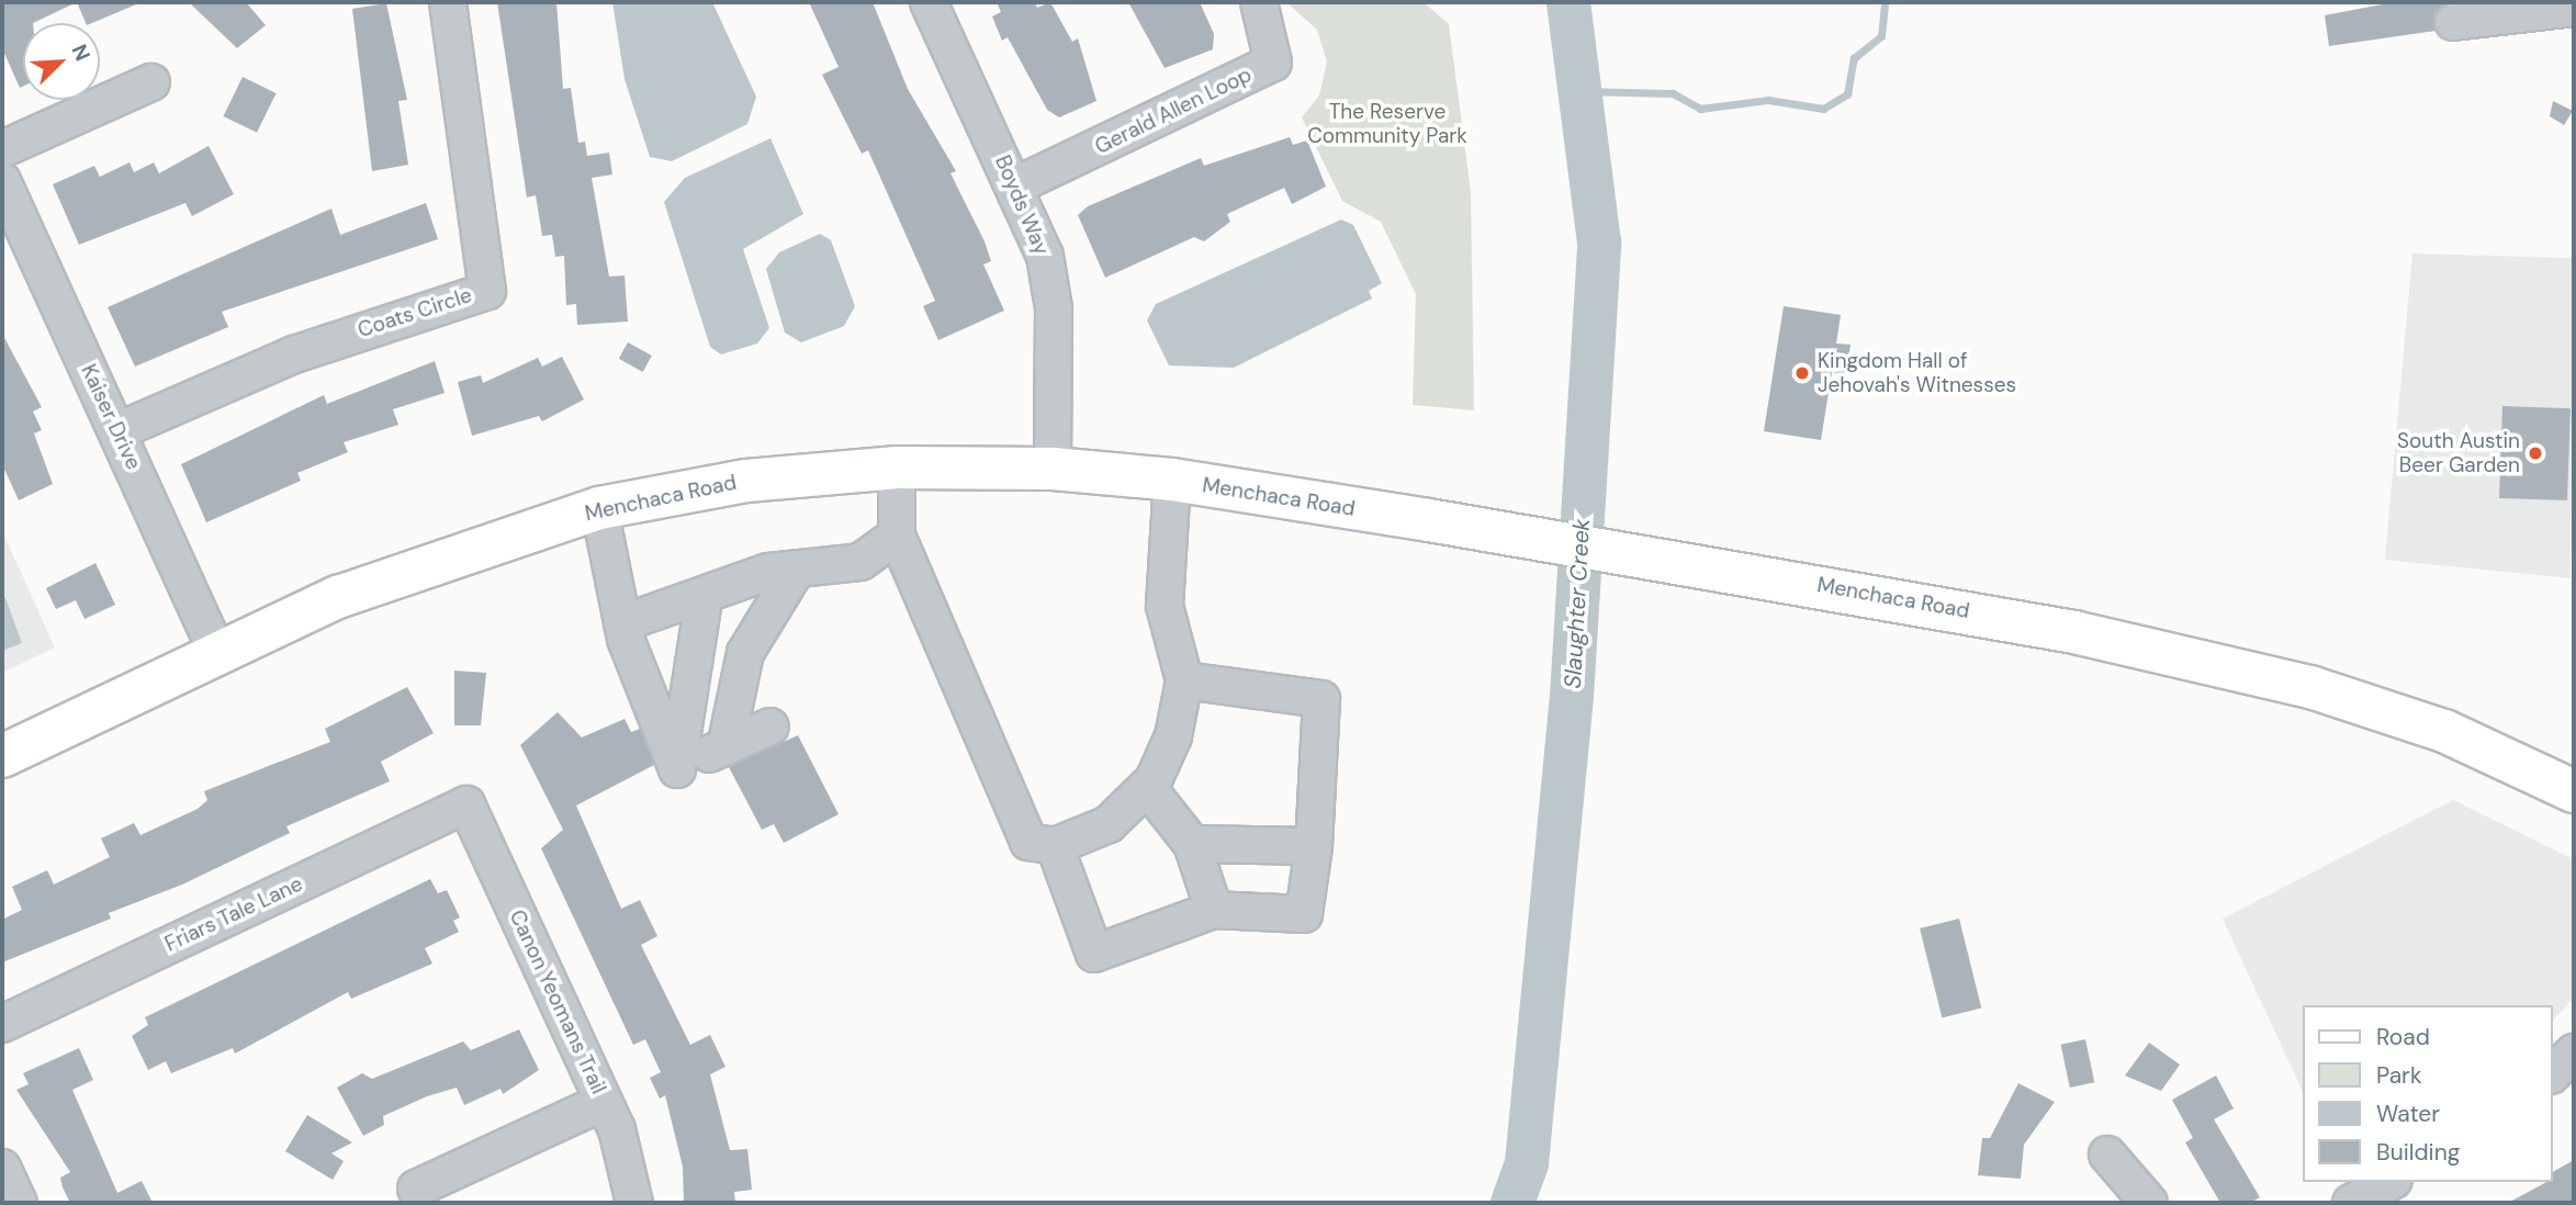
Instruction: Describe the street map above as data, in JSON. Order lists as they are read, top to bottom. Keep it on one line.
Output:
{"streets":{"main road":["Menchaca Road"],"street":["Gerald Allen Loop","Boyds Way","Coats Circle","Kaiser Drive","Friars Tale Lane","Canon Yeomans Trail"]},"crossings":[["Gerald Allen Loop","Boyds Way"],["Boyds Way","Menchaca Road"],["Coats Circle","Kaiser Drive"],["Kaiser Drive","Menchaca Road"],["Friars Tale Lane","Canon Yeomans Trail"]],"water":["Slaughter Creek"],"parks":["The Reserve Community Park"],"places":["Kingdom Hall of Jehovah's Witnesses","South Austin Beer Garden"],"legend":["Road","Park","Water","Building"],"north":"top right"}
